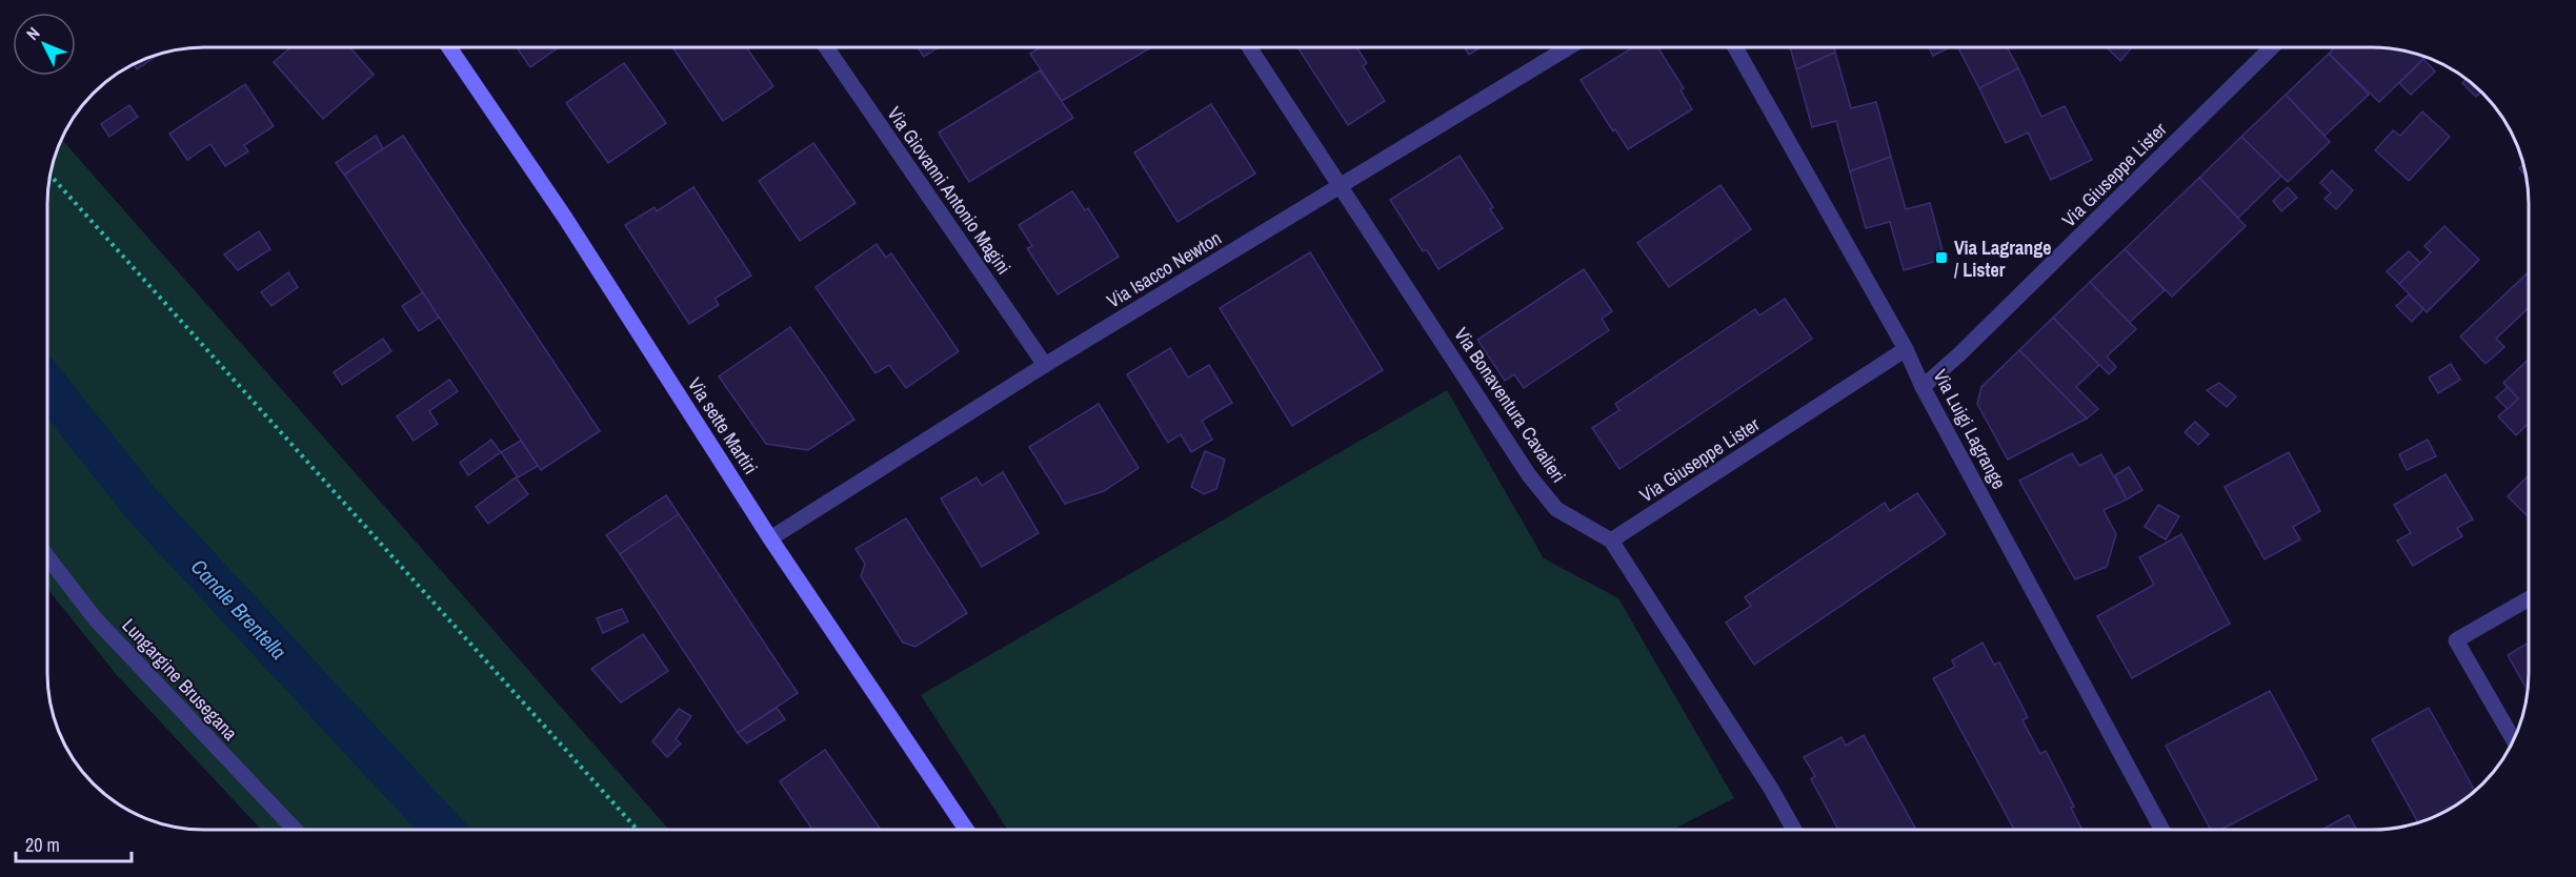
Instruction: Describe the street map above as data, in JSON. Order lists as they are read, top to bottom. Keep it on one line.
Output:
{"streets":{"main road":["Via sette Martiri"],"street":["Via Giuseppe Lister","Via Giovanni Antonio Magini","Via Isacco Newton","Via Bonaventura Cavalieri","Via Luigi Lagrange","Lungargine Brusegana"]},"crossings":[["Via Giuseppe Lister","Via Bonaventura Cavalieri"],["Via Giuseppe Lister","Via Luigi Lagrange"],["Via Giovanni Antonio Magini","Via Isacco Newton"],["Via Isacco Newton","Via Bonaventura Cavalieri"],["Via Isacco Newton","Via sette Martiri"]],"water":["Canale Brentella"],"places":{"transit":["Via Lagrange / Lister"]},"scale_bar":"20 m","north":"top left"}
